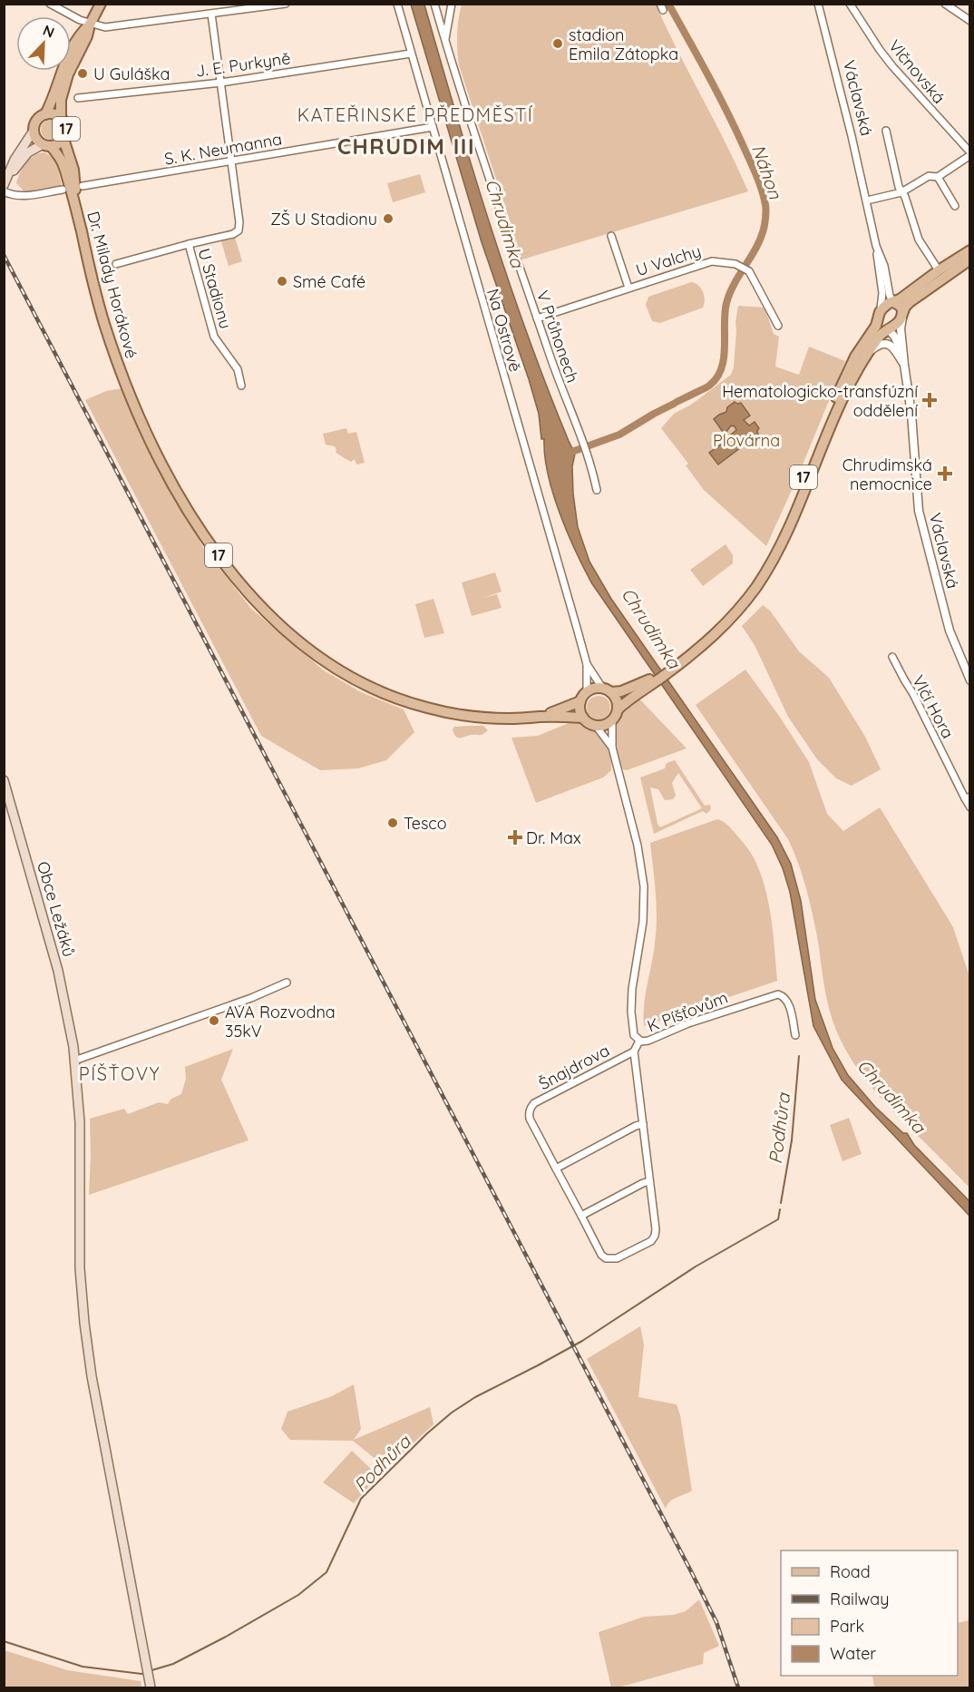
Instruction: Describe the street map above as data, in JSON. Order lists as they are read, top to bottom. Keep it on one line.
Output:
{"streets":{"main road":["17","Dr. Milady Horákové","Obce Ležáků"],"street":["J. E. Purkyně","Vlčnovská","Václavská","S. K. Neumanna","U Valchy","U Stadionu","Na Ostrově","V Průhonech","Vlčí Hora","K Píšťovům","Šnajdrova"]},"crossings":[["J. E. Purkyně","Na Ostrově"],["Václavská","17"],["17","Dr. Milady Horákové"],["17","Na Ostrově"],["S. K. Neumanna","U Stadionu"],["S. K. Neumanna","Na Ostrově"],["U Valchy","V Průhonech"],["Dr. Milady Horákové","Na Ostrově"],["K Píšťovům","Šnajdrova"]],"districts":["KATEŘINSKÉ PŘEDMĚSTÍ","CHRUDIM III","PÍŠŤOVY"],"water":["Náhon","Chrudimka","Podhůra"],"parks":["Plovárna"],"places":{"other":["stadion Emila Zátopka","U Guláška","ZŠ U Stadionu","Smé Café","Tesco","AVA Rozvodna 35kV"],"health":["Hematologicko-transfúzní oddělení","Chrudimská nemocnice","Dr. Max"]},"legend":["Road","Railway","Park","Water"],"north":"top right"}
